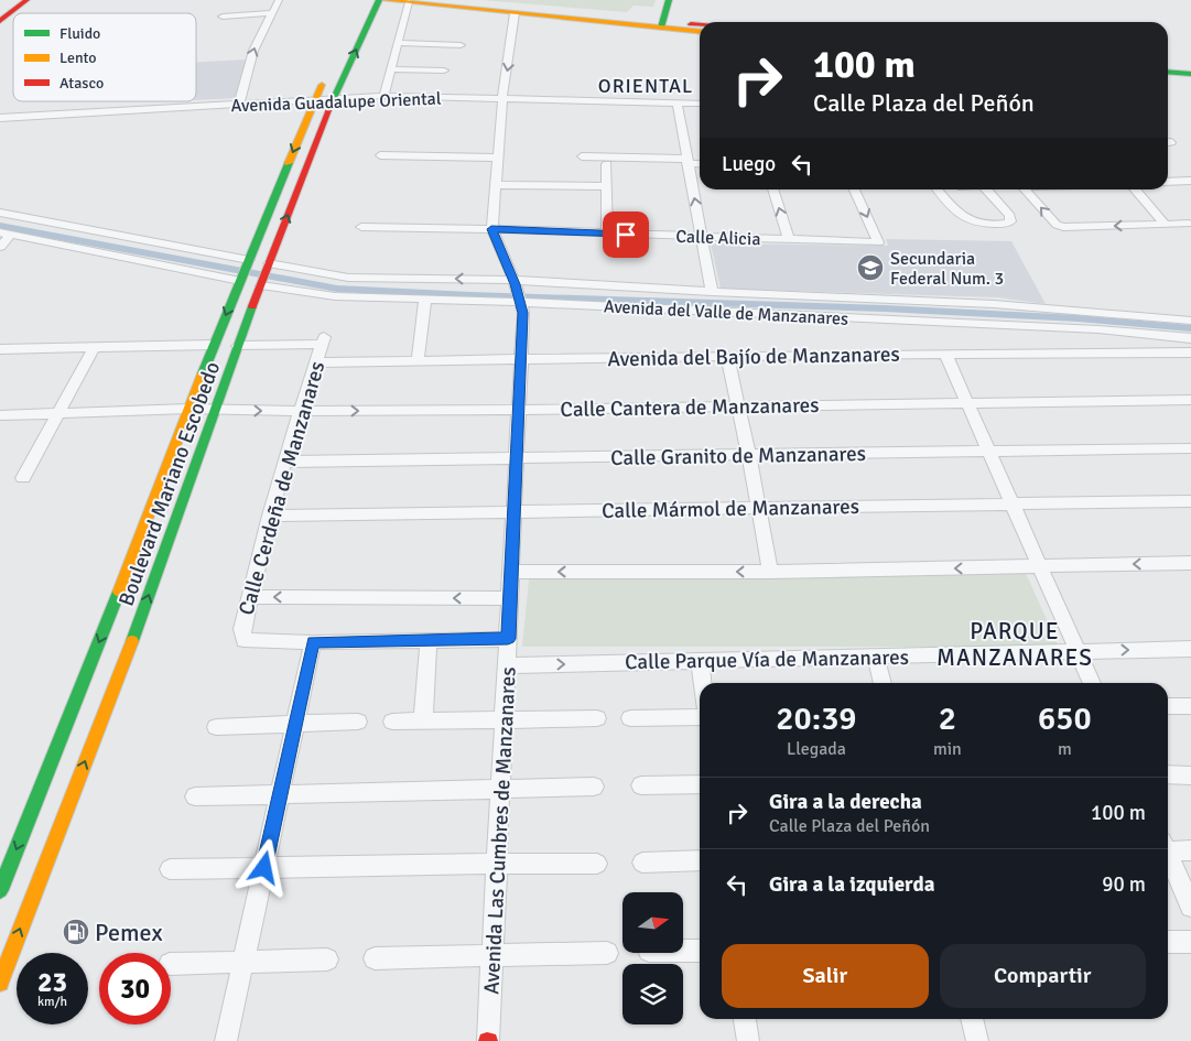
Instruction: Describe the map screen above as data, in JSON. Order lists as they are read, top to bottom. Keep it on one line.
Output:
{"streets":{"main road":["Boulevard Mariano Escobedo"],"street":["Avenida Guadalupe Oriental","Calle Alicia","Avenida del Valle de Manzanares","Avenida del Bajío de Manzanares","Calle Cantera de Manzanares","Calle Granito de Manzanares","Calle Cerdeña de Manzanares","Calle Mármol de Manzanares","Calle Parque Vía de Manzanares","Avenida Las Cumbres de Manzanares"]},"crossings":[["Avenida Guadalupe Oriental","Boulevard Mariano Escobedo"],["Calle Alicia","Avenida Las Cumbres de Manzanares"],["Avenida del Valle de Manzanares","Boulevard Mariano Escobedo"],["Avenida del Valle de Manzanares","Avenida Las Cumbres de Manzanares"],["Avenida del Bajío de Manzanares","Calle Cerdeña de Manzanares"],["Avenida del Bajío de Manzanares","Avenida Las Cumbres de Manzanares"],["Calle Cantera de Manzanares","Boulevard Mariano Escobedo"],["Calle Cantera de Manzanares","Calle Cerdeña de Manzanares"],["Calle Cantera de Manzanares","Avenida Las Cumbres de Manzanares"],["Calle Granito de Manzanares","Calle Cerdeña de Manzanares"],["Calle Granito de Manzanares","Avenida Las Cumbres de Manzanares"],["Boulevard Mariano Escobedo","Calle Cerdeña de Manzanares"],["Calle Cerdeña de Manzanares","Calle Mármol de Manzanares"],["Calle Mármol de Manzanares","Avenida Las Cumbres de Manzanares"],["Calle Parque Vía de Manzanares","Avenida Las Cumbres de Manzanares"]],"districts":["ORIENTAL","PARQUE MANZANARES"],"places":{"school or university":["Secundaria Federal Num. 3"],"fuel station":["Pemex"]},"legend":["Fluido","Lento","Atasco"],"north":"right","page":{"turn":["100 m","Calle Plaza del Peñón"],"then":"Luego","eta":["20:39","Llegada","2","min","650","m"],"list":[{"name":"Gira a la derecha","note":"Calle Plaza del Peñón","value":"100 m"},{"name":"Gira a la izquierda","value":"90 m"}],"buttons":["Salir","Compartir"],"speed":"23 km/h","limit":"30"}}
